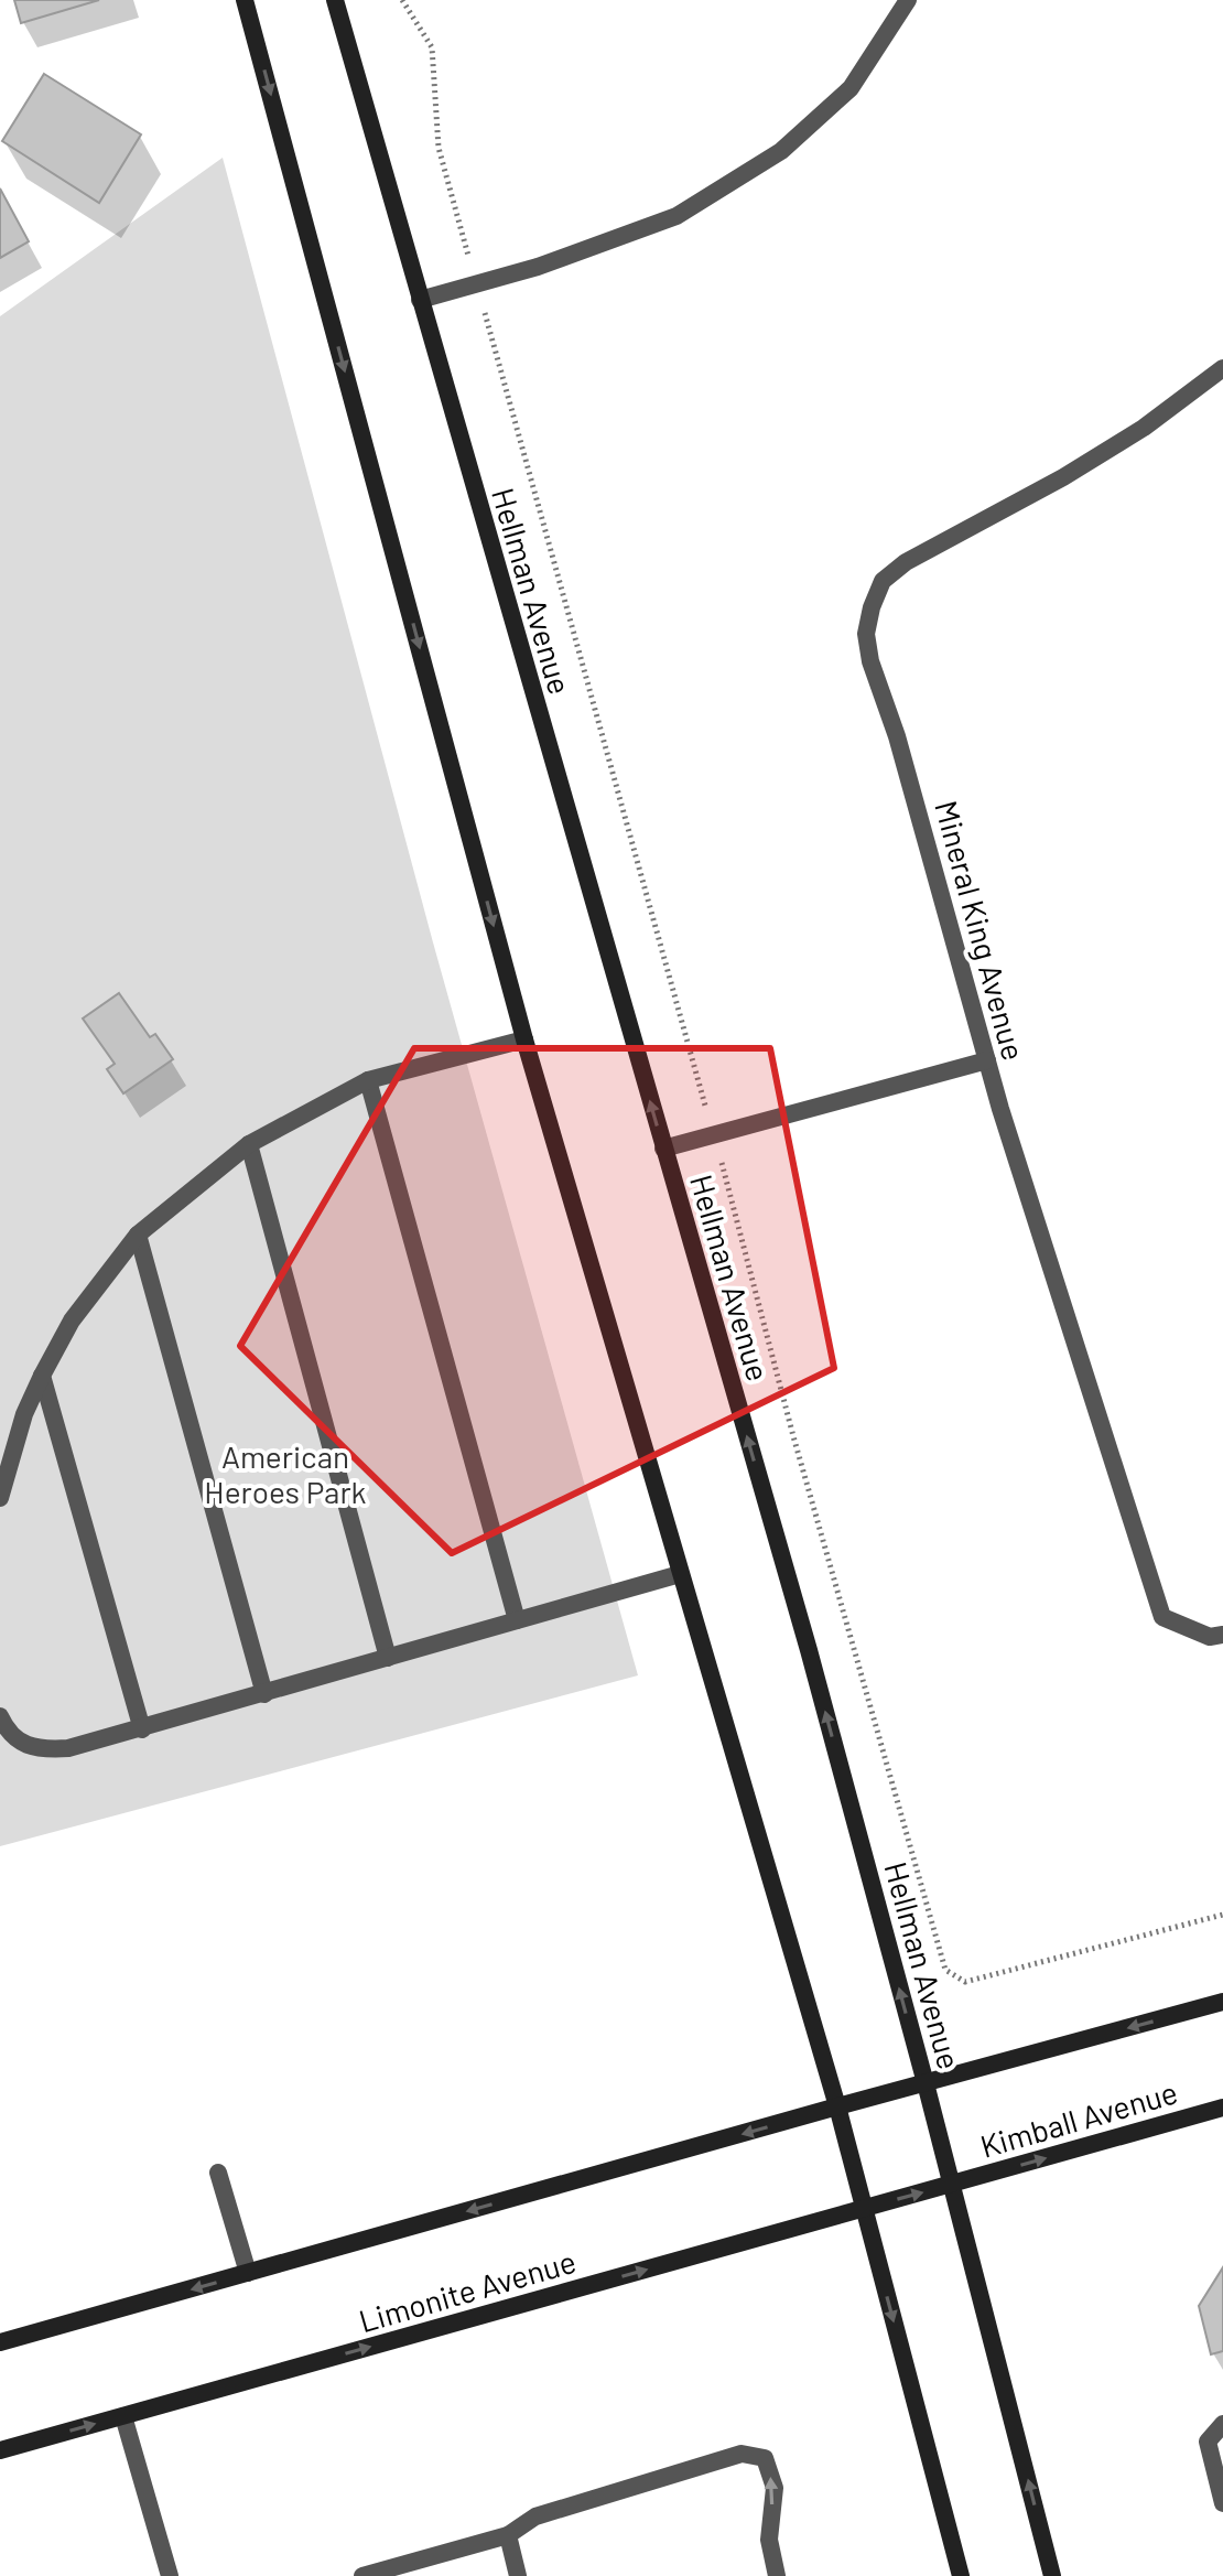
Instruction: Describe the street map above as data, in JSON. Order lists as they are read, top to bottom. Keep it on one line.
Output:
{"streets":{"main road":["Hellman Avenue","Kimball Avenue","Limonite Avenue"],"street":["Mineral King Avenue"]},"crossings":[["Hellman Avenue","Kimball Avenue"],["Hellman Avenue","Limonite Avenue"],["Kimball Avenue","Limonite Avenue"]],"parks":["American Heroes Park"]}
